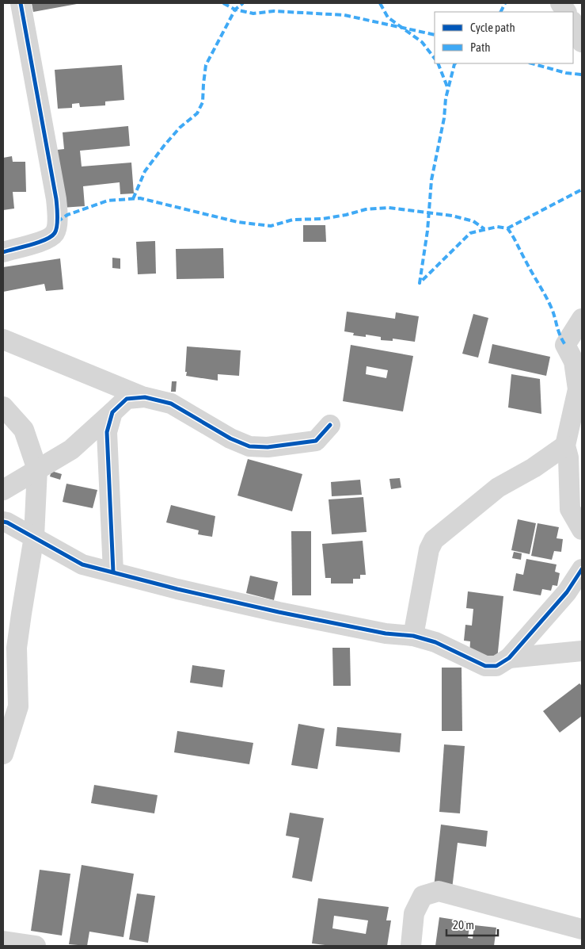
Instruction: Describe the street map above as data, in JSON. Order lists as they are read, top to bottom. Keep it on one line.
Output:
{"legend":["Cycle path","Path"],"scale_bar":"20 m"}
